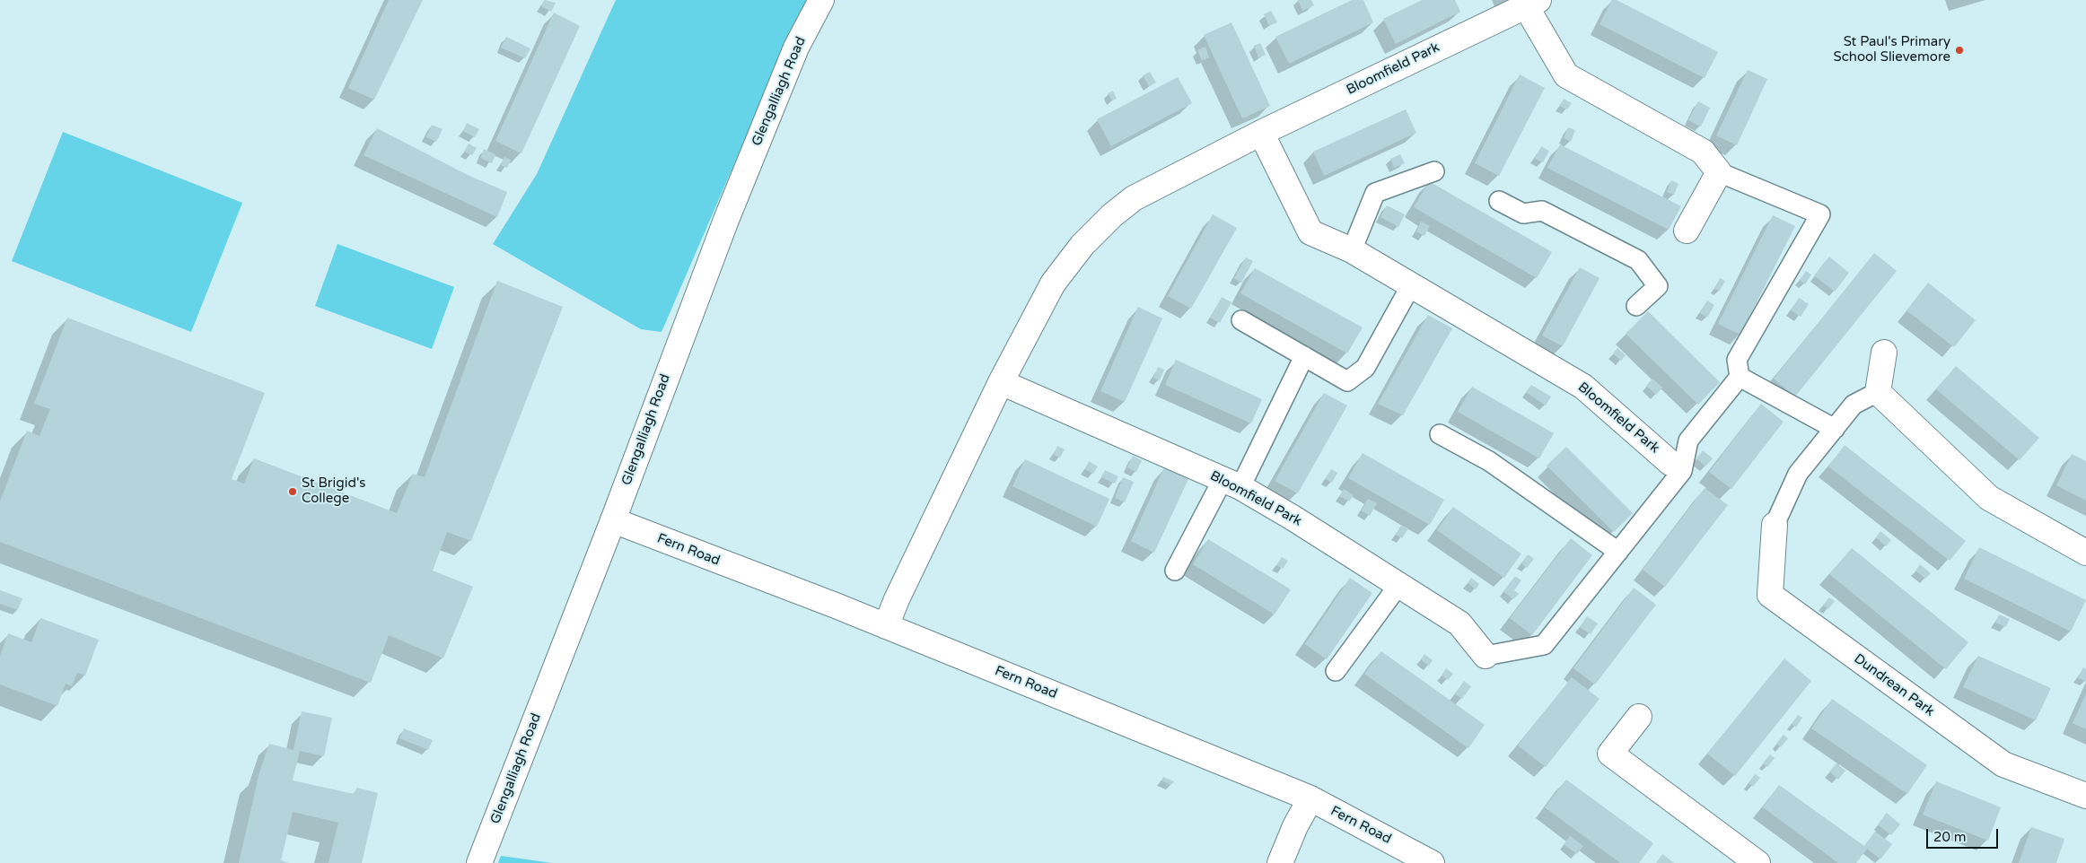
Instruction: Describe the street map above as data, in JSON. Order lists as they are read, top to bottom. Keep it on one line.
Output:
{"streets":{"street":["Bloomfield Park","Glengalliagh Road","Fern Road","Dundrean Park"]},"crossings":[["Bloomfield Park","Fern Road"],["Glengalliagh Road","Fern Road"]],"places":["St Paul's Primary School Slievemore","St Brigid's College"],"scale_bar":"20 m"}
